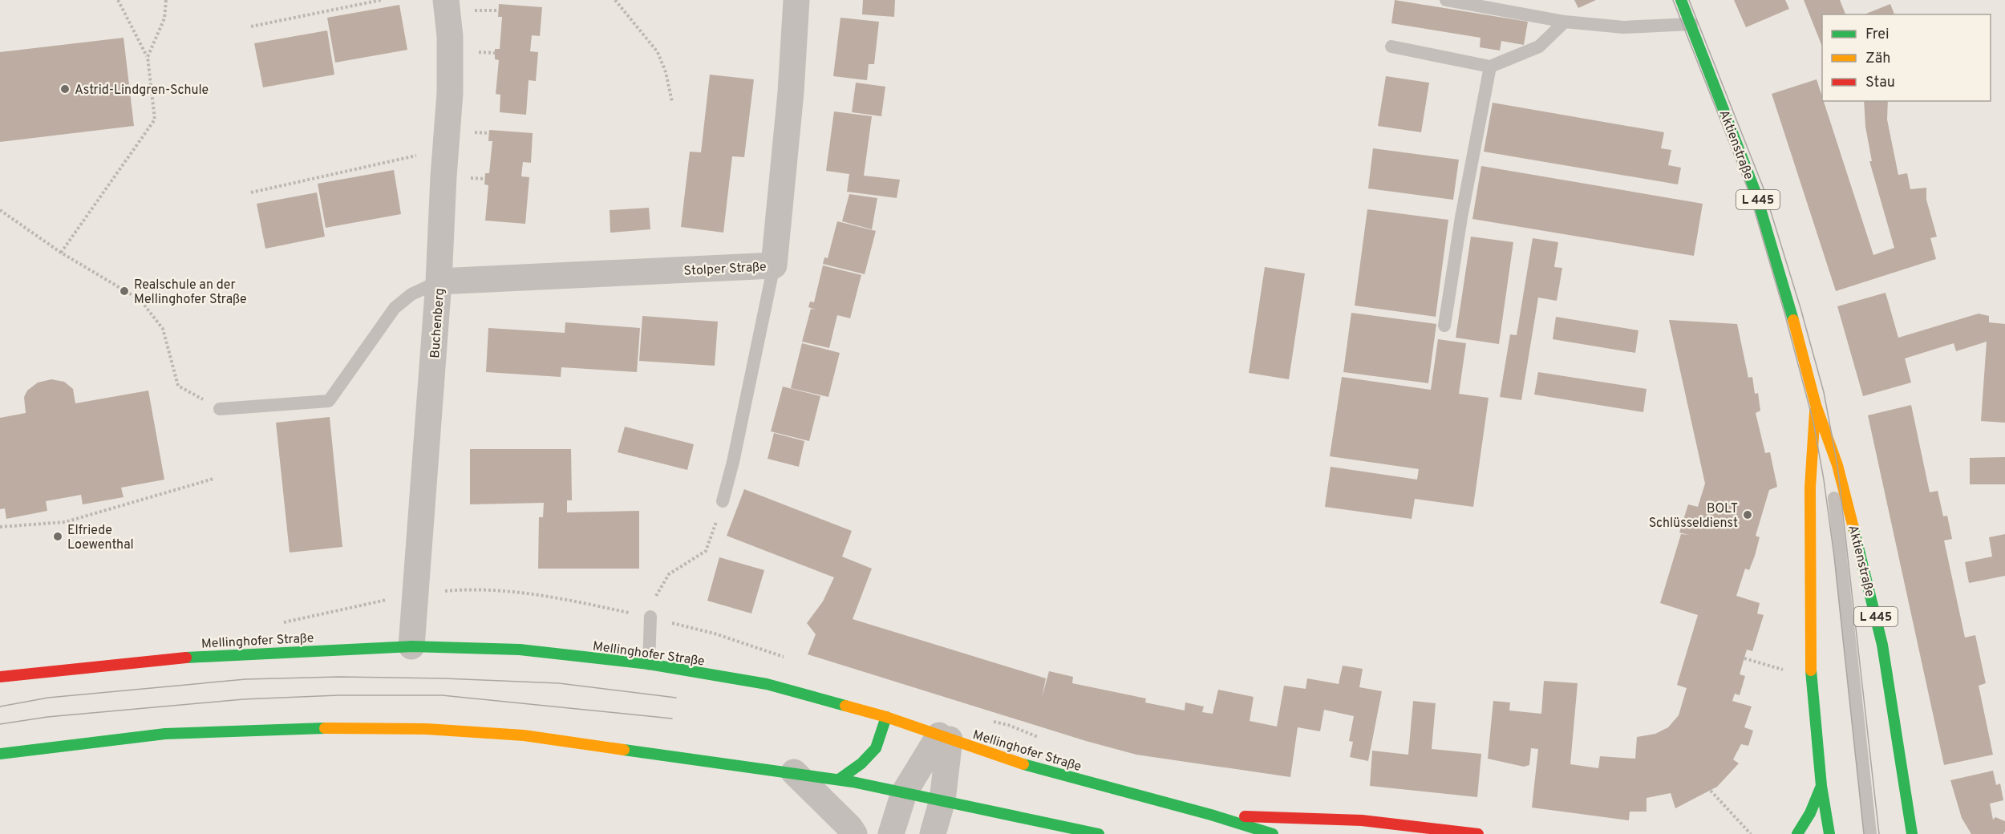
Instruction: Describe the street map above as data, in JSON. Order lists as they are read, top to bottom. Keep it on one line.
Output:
{"streets":{"main road":["Aktienstraße","L 445","Mellinghofer Straße"],"street":["Stolper Straße","Buchenberg"]},"crossings":[["Stolper Straße","Buchenberg"],["Buchenberg","Mellinghofer Straße"]],"places":["Astrid-Lindgren-Schule","Realschule an der Mellinghofer Straße","BOLT Schlüsseldienst","Elfriede Loewenthal"],"legend":["Frei","Zäh","Stau"]}
